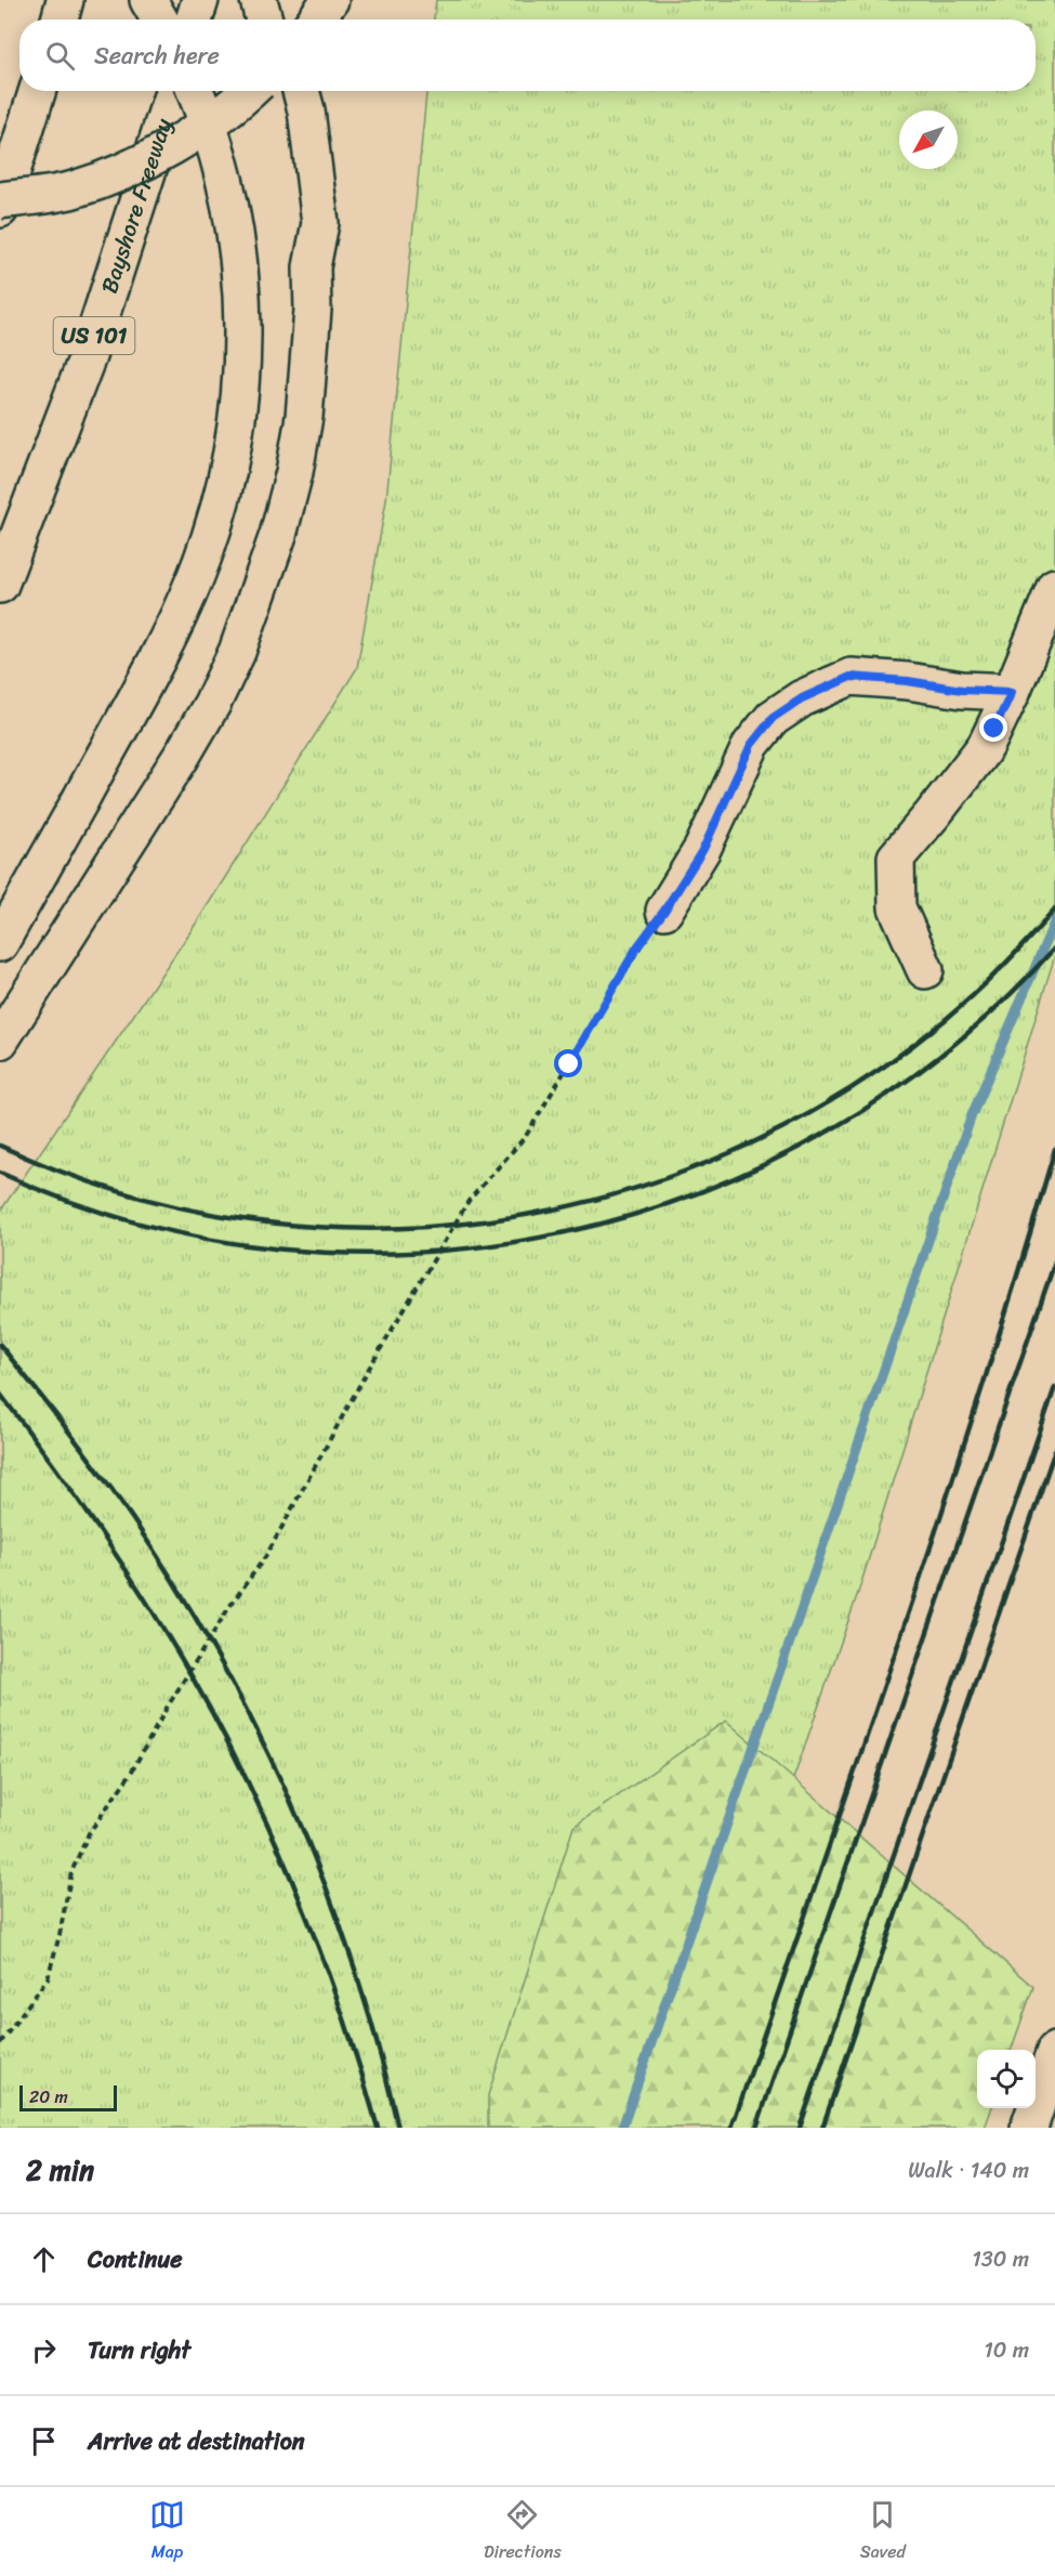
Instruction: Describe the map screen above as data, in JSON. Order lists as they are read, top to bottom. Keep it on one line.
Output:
{"streets":{"main road":["Bayshore Freeway","US 101"]},"scale_bar":"20 m","north":"bottom left","page":{"search":"Search here","scale":"20 m","heading":["2 min","Walk · 140 m"],"list":[["Continue","130 m"],["Turn right","10 m"],"Arrive at destination"],"nav":["Map","Directions","Saved"]}}
